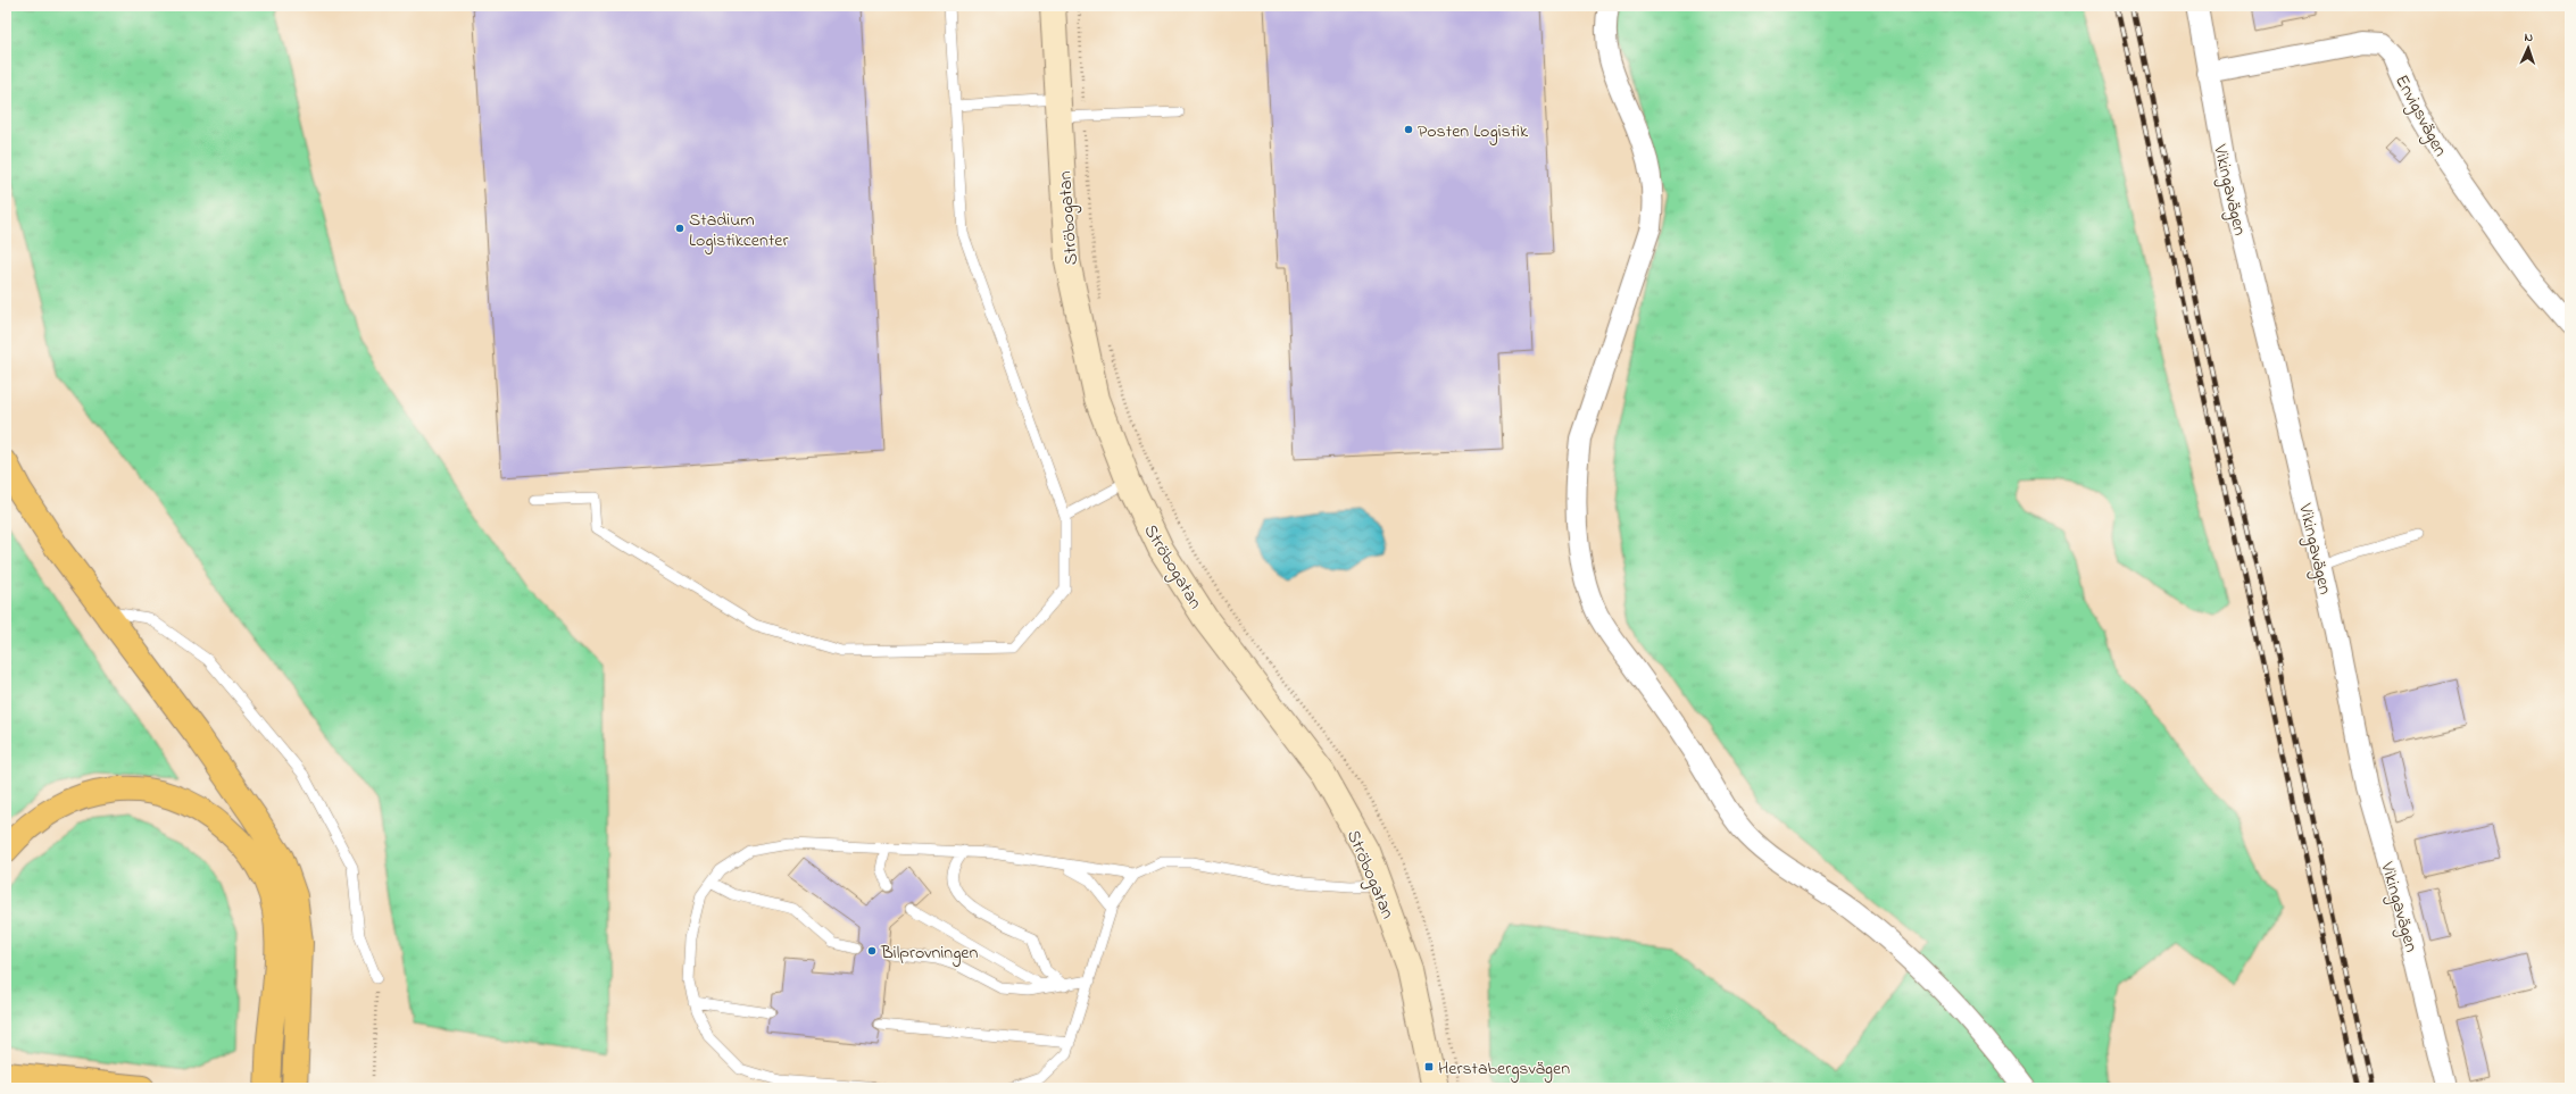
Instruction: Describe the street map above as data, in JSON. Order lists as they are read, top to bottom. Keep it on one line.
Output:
{"streets":{"street":["Envigsvägen","Vikingavägen","Ströbogatan"]},"crossings":[["Envigsvägen","Vikingavägen"]],"places":{"other":["Posten Logistik","Stadium Logistikcenter","Bilprovningen"],"transit":["Herstabergsvägen"]},"north":"top"}
